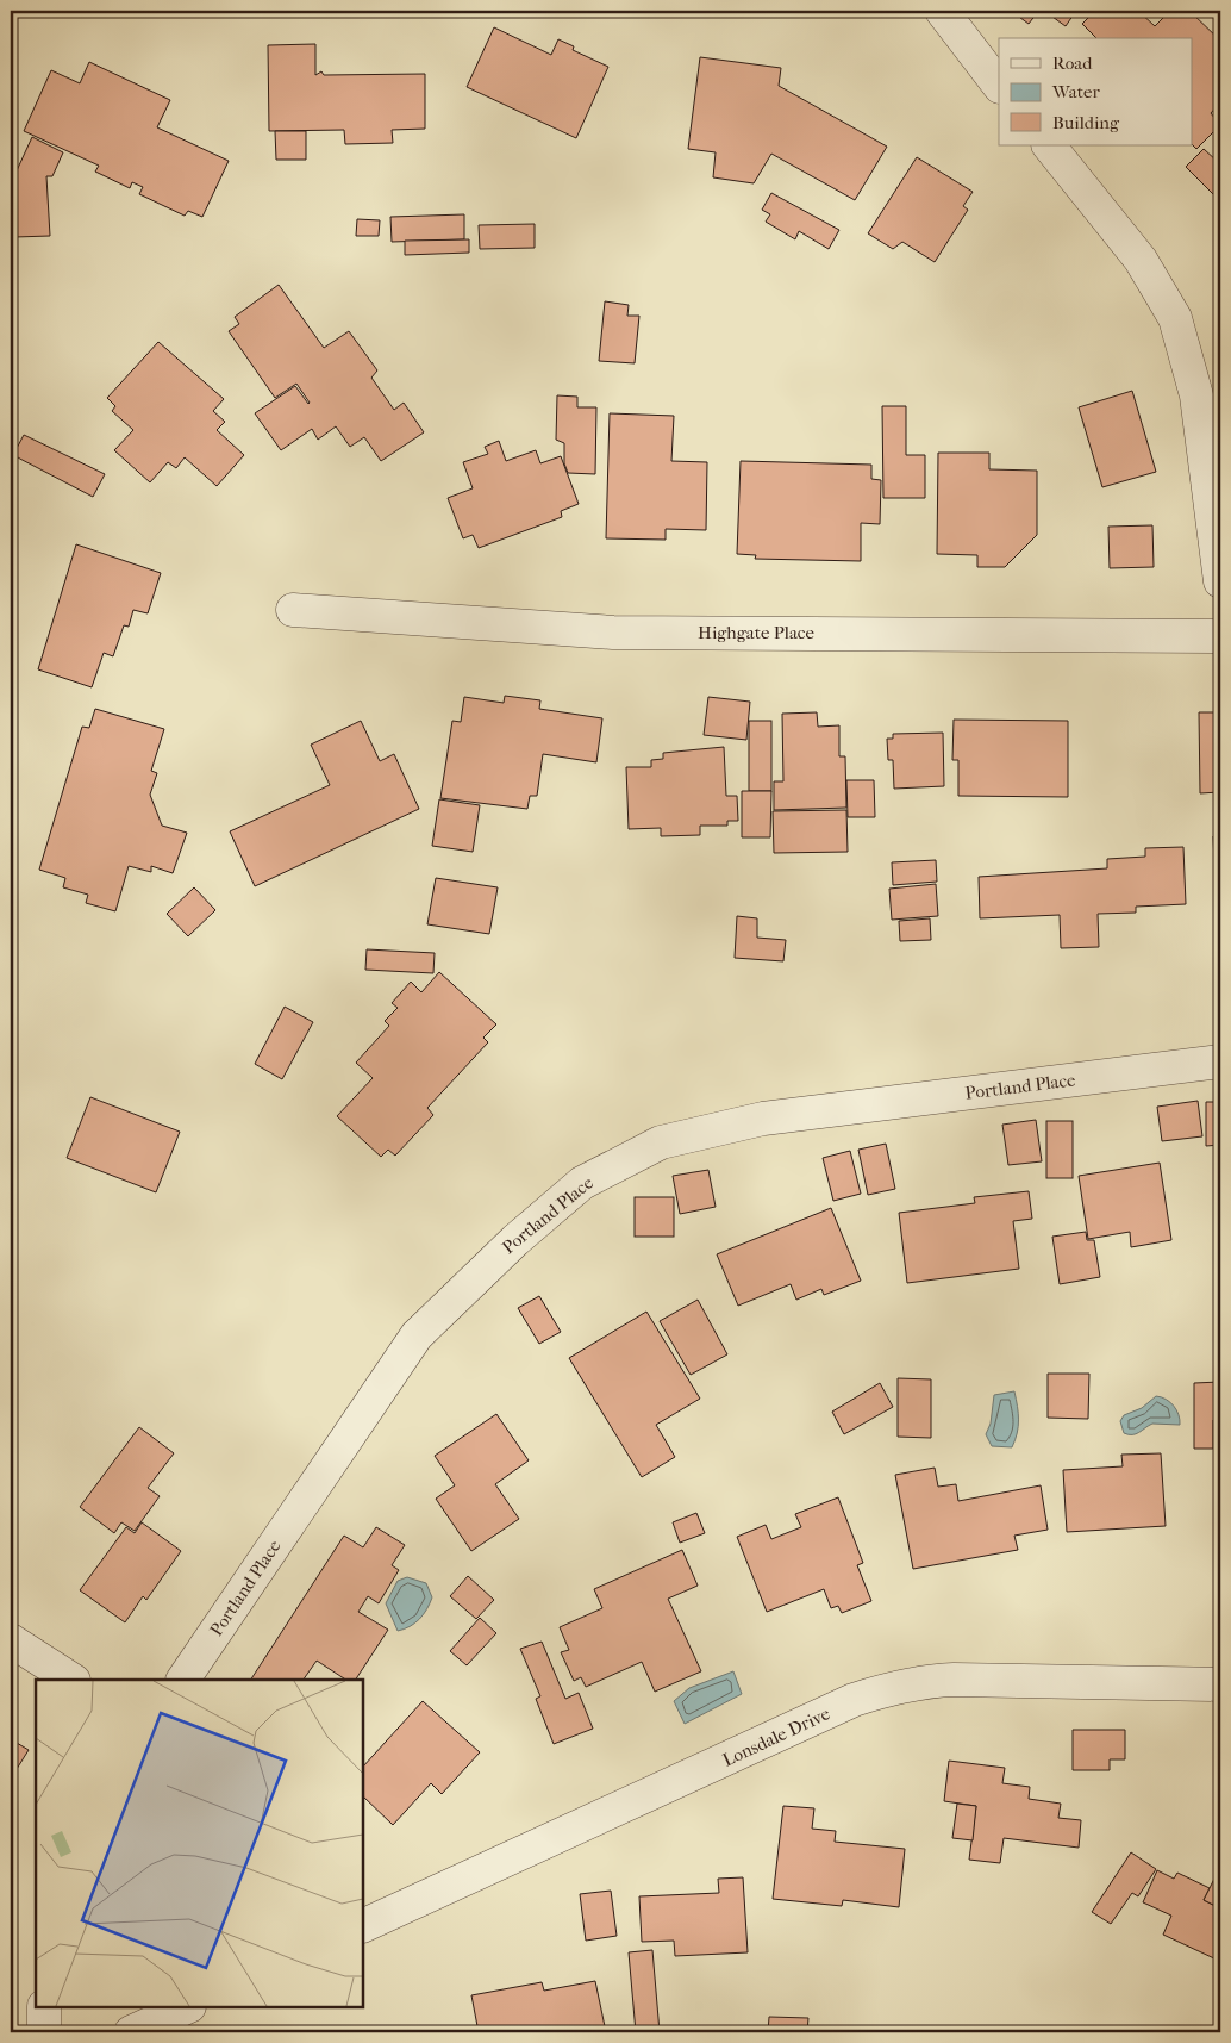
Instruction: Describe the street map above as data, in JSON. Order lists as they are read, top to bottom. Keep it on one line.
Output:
{"streets":{"street":["Highgate Place","Portland Place","Lonsdale Drive"]},"legend":["Road","Water","Building"]}
